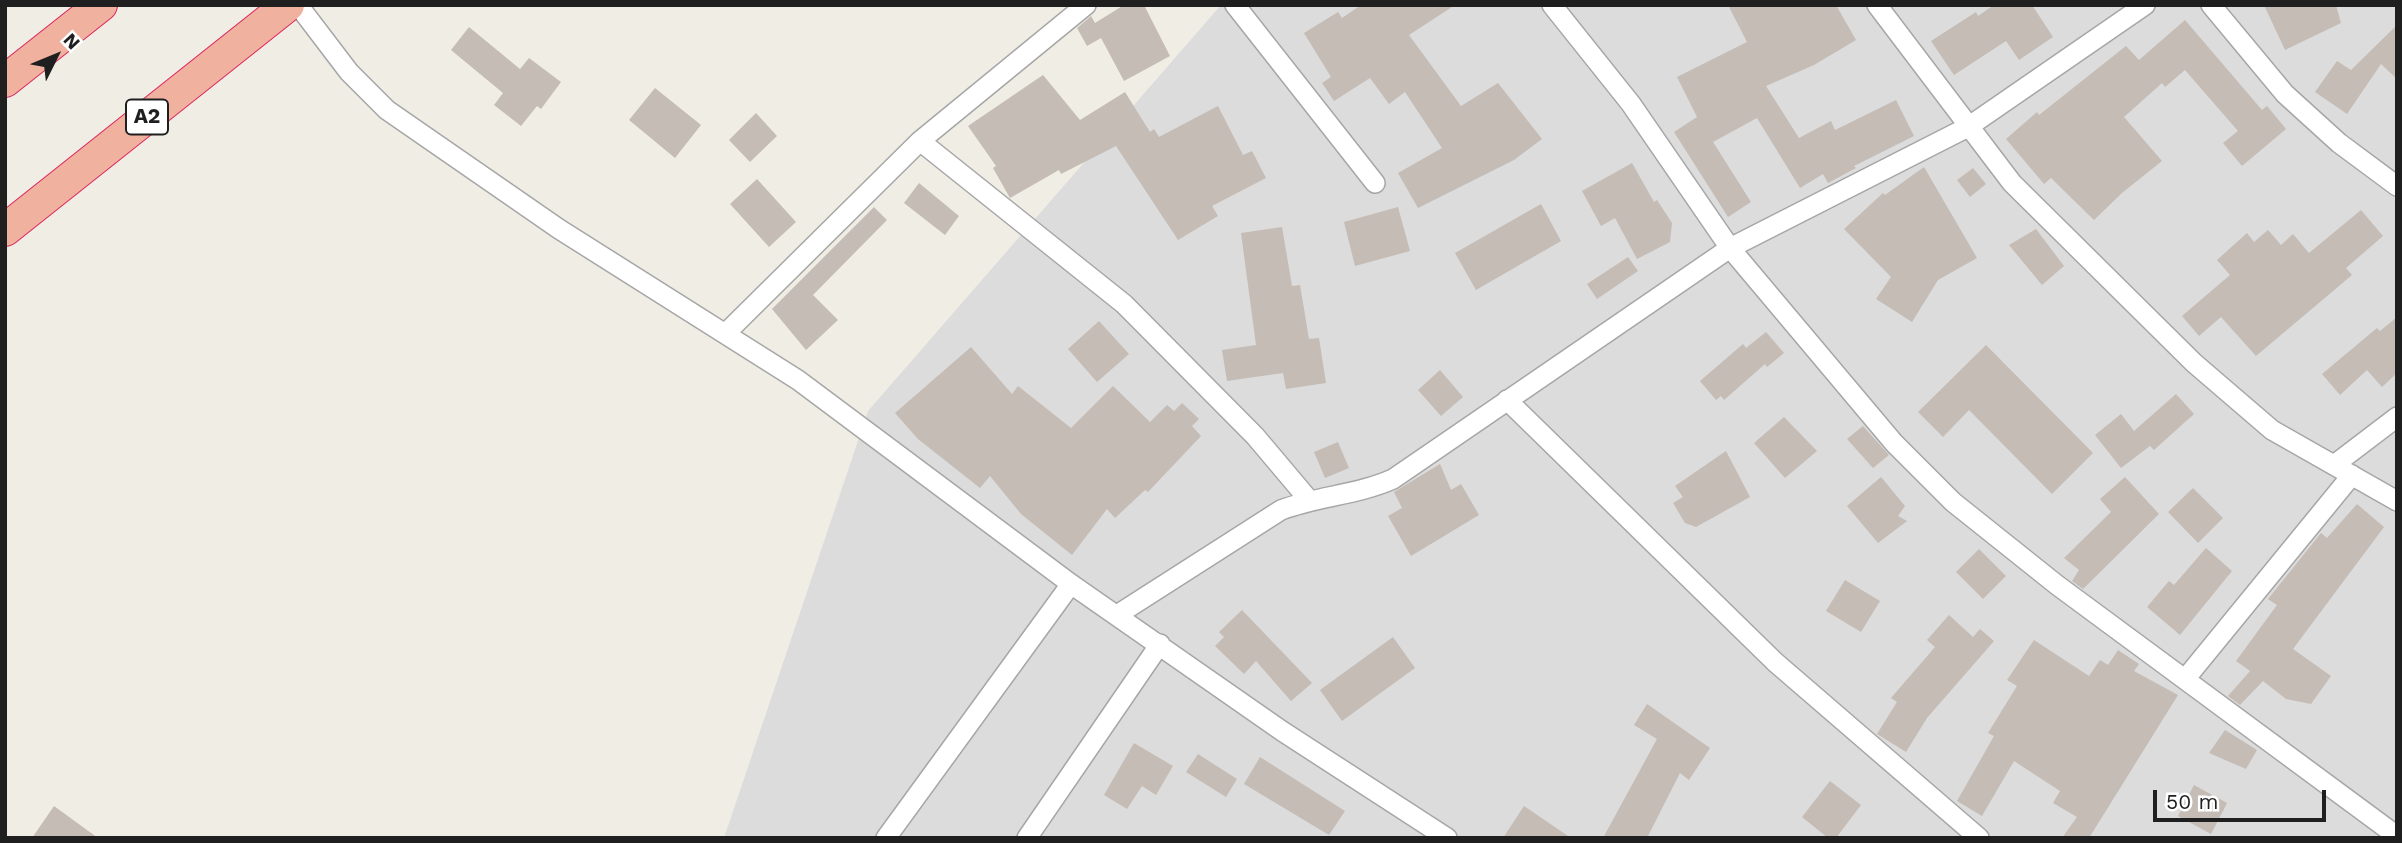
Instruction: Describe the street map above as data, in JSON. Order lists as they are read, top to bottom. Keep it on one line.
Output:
{"streets":{"highway":["A2"]},"scale_bar":"50 m","north":"top right"}
